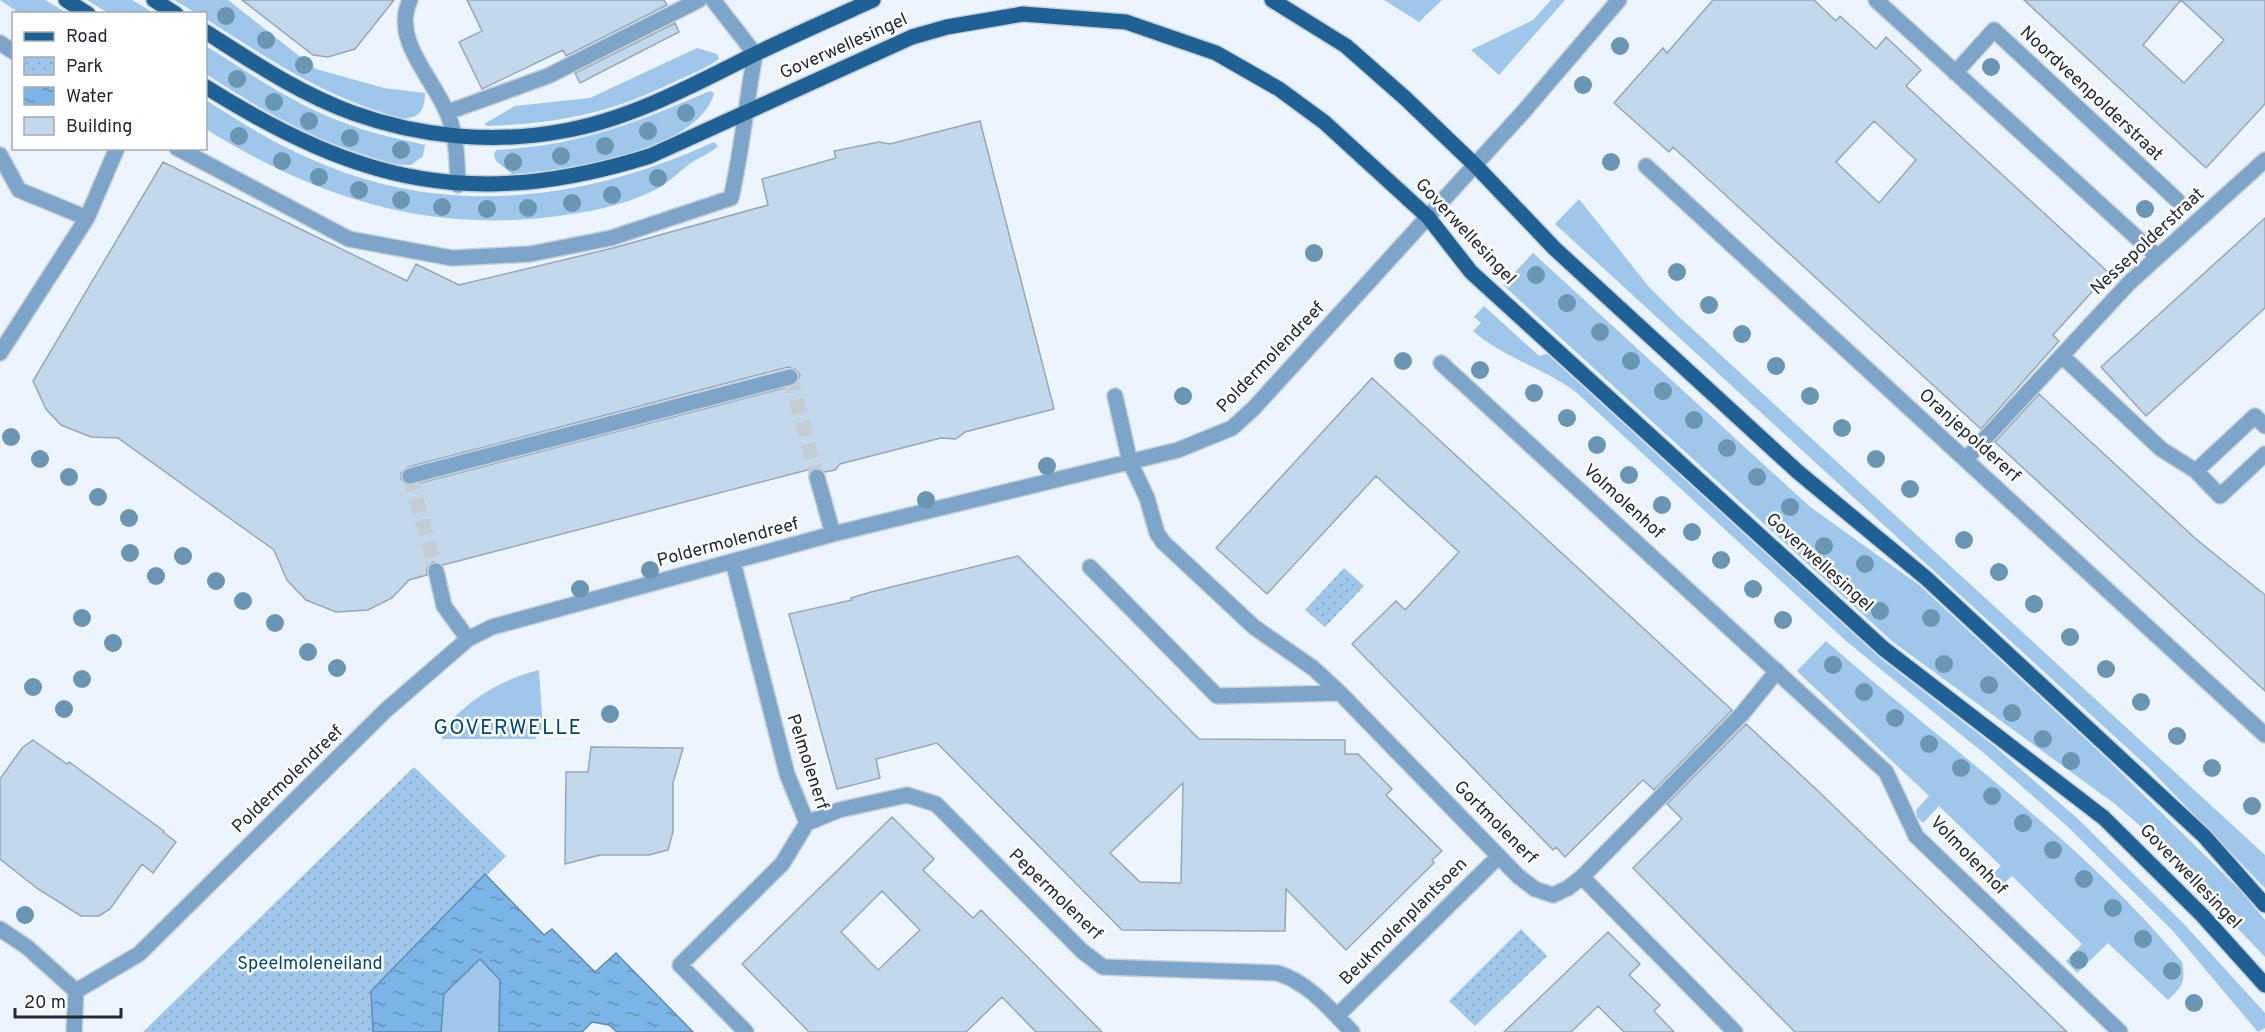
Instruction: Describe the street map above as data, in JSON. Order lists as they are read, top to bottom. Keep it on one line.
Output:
{"streets":{"main road":["Goverwellesingel"],"street":["Noordveenpolderstraat","Nessepolderstraat","Poldermolendreef","Oranjepoldererf","Volmolenhof","Pelmolenerf","Gortmolenerf","Pepermolenerf","Beukmolenplantsoen"]},"crossings":[["Goverwellesingel","Poldermolendreef"],["Nessepolderstraat","Oranjepoldererf"],["Poldermolendreef","Pelmolenerf"],["Poldermolendreef","Gortmolenerf"],["Pelmolenerf","Pepermolenerf"],["Gortmolenerf","Beukmolenplantsoen"],["Pepermolenerf","Beukmolenplantsoen"]],"districts":["GOVERWELLE"],"parks":["Speelmoleneiland"],"legend":["Road","Park","Water","Building"],"scale_bar":"20 m"}
